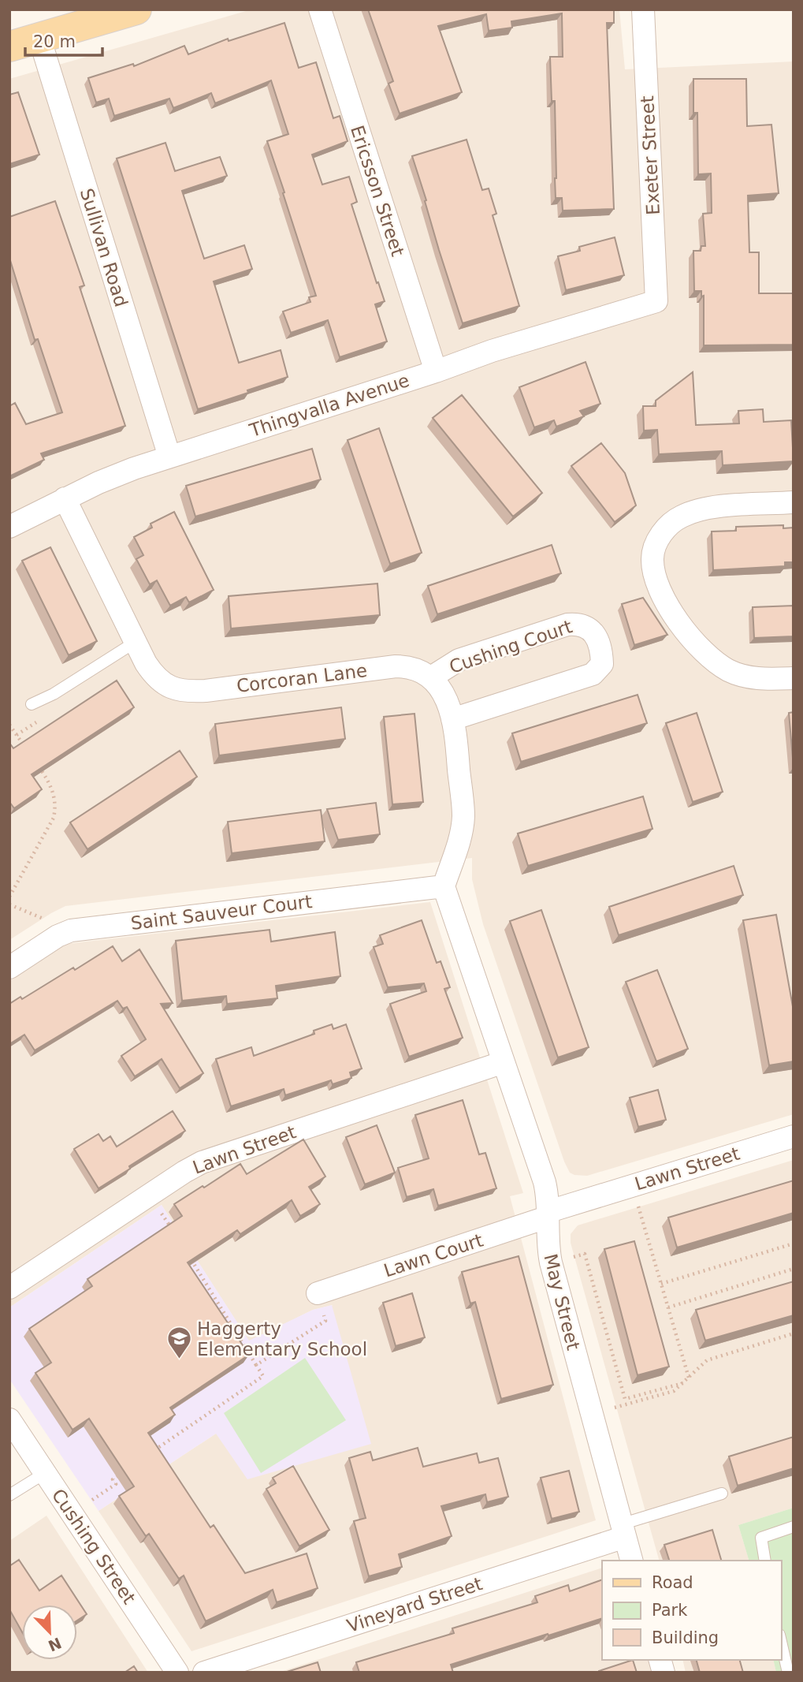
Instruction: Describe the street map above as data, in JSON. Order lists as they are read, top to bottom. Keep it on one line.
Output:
{"streets":{"street":["Exeter Street","Ericsson Street","Sullivan Road","Thingvalla Avenue","Cushing Court","Corcoran Lane","Saint Sauveur Court","Lawn Street","Lawn Court","May Street","Cushing Street","Vineyard Street"]},"crossings":[["Exeter Street","Thingvalla Avenue"],["Ericsson Street","Thingvalla Avenue"],["Sullivan Road","Thingvalla Avenue"],["Thingvalla Avenue","Corcoran Lane"],["Cushing Court","Corcoran Lane"],["Saint Sauveur Court","May Street"],["Lawn Street","Lawn Court"],["Lawn Street","May Street"],["Lawn Court","May Street"],["May Street","Vineyard Street"]],"places":{"school or university":["Haggerty Elementary School"]},"legend":["Road","Park","Building"],"scale_bar":"20 m","north":"bottom right"}
